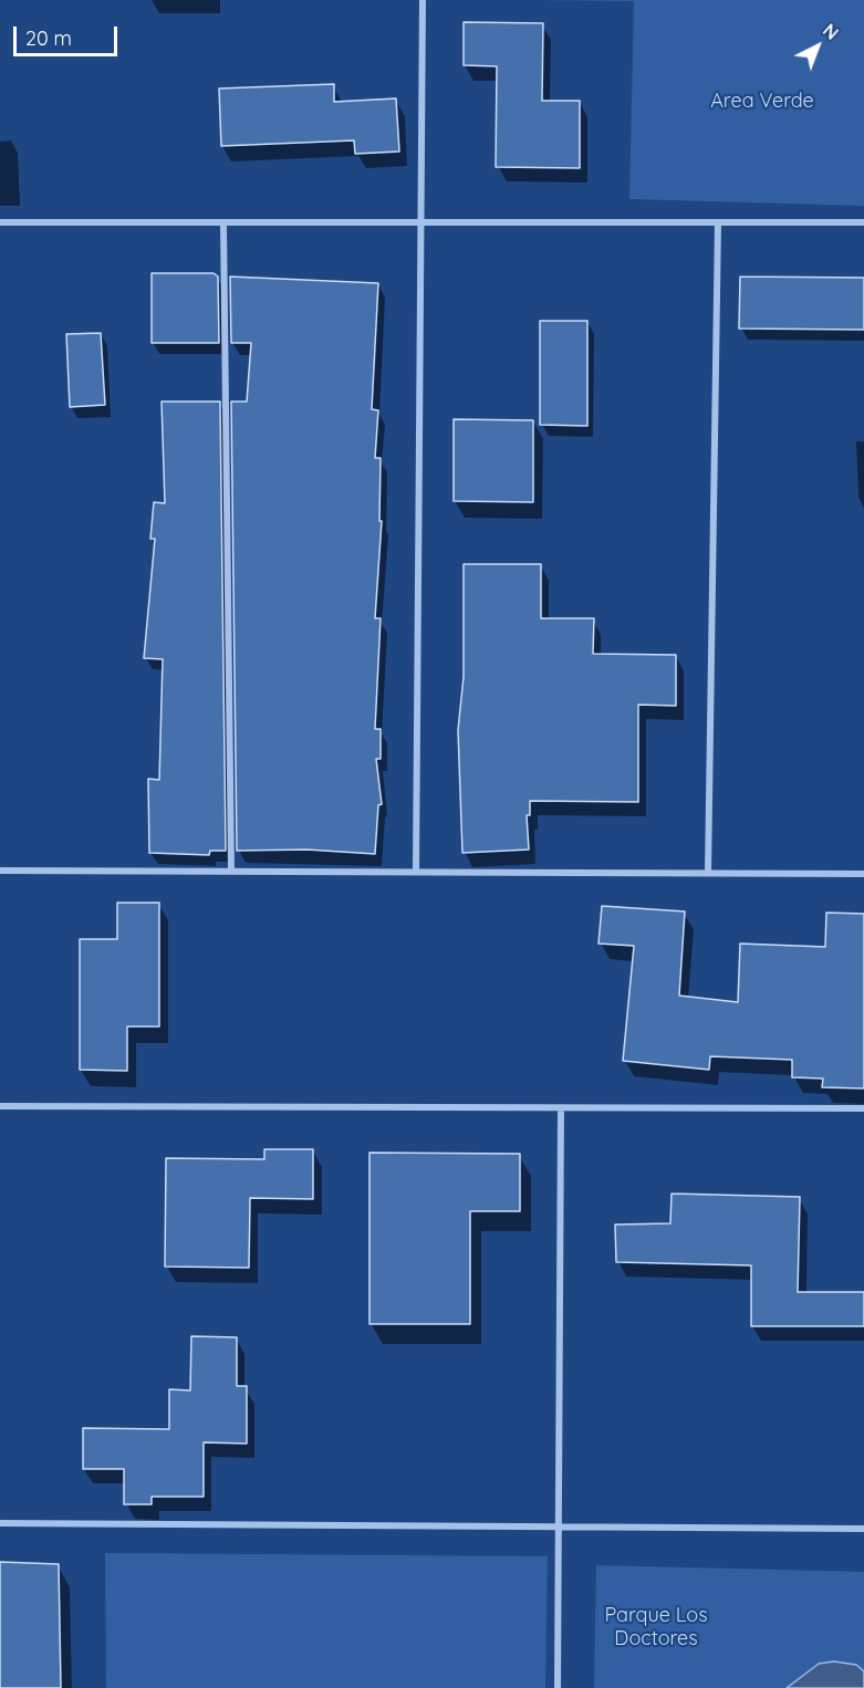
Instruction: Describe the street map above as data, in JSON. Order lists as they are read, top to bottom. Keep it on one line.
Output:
{"parks":["Area Verde","Parque Los Doctores"],"scale_bar":"20 m","north":"top right"}
